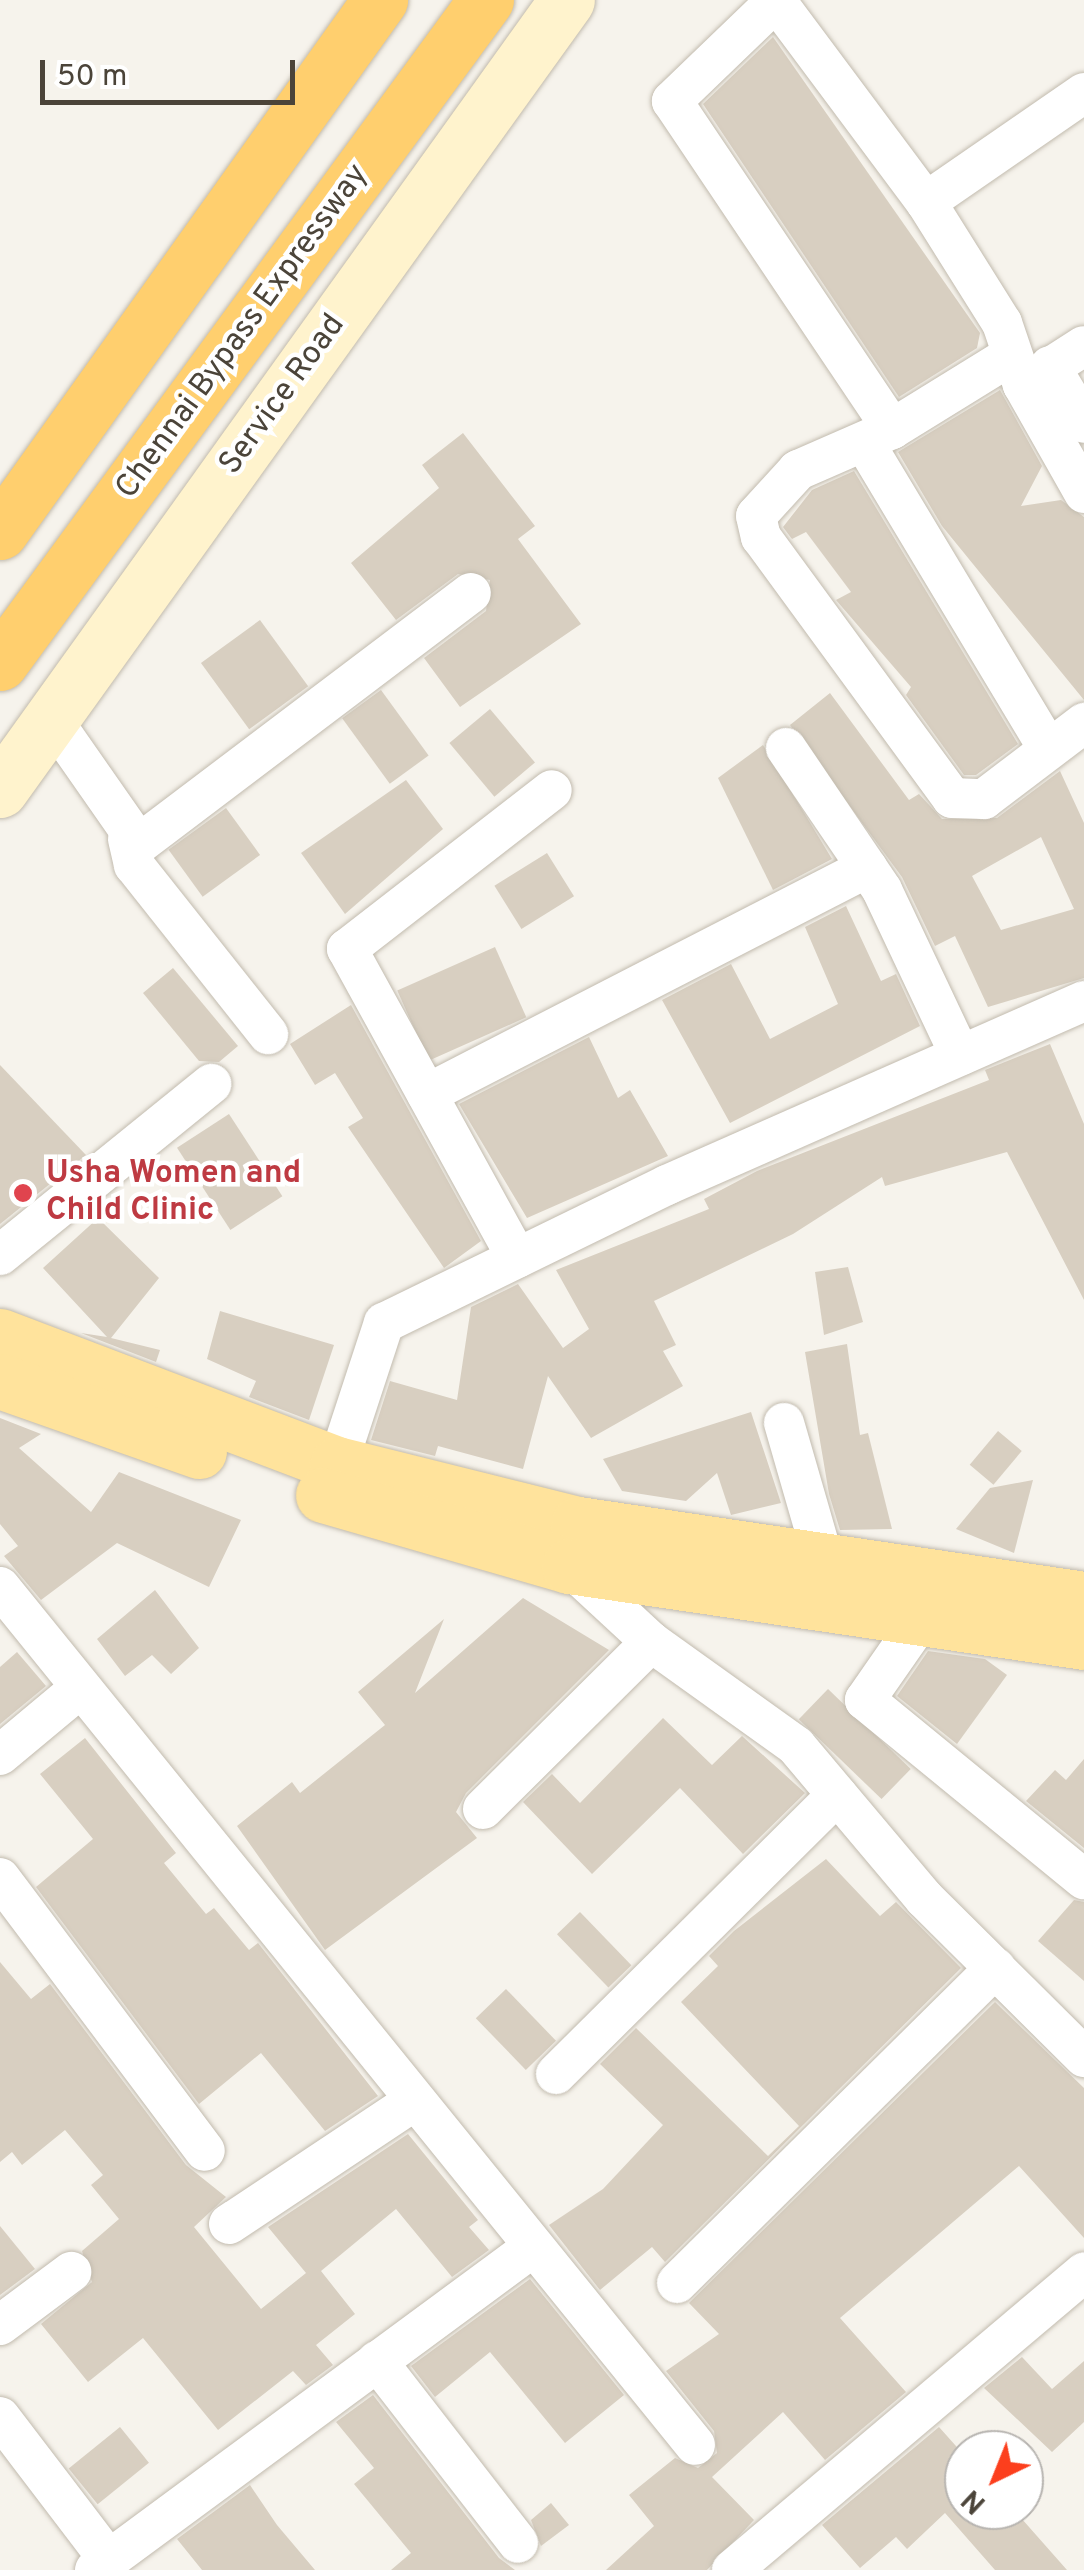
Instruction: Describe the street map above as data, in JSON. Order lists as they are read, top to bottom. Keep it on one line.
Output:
{"streets":{"highway":["Chennai Bypass Expressway"],"street":["Service Road"]},"places":["Usha Women and Child Clinic"],"scale_bar":"50 m","north":"bottom left"}
